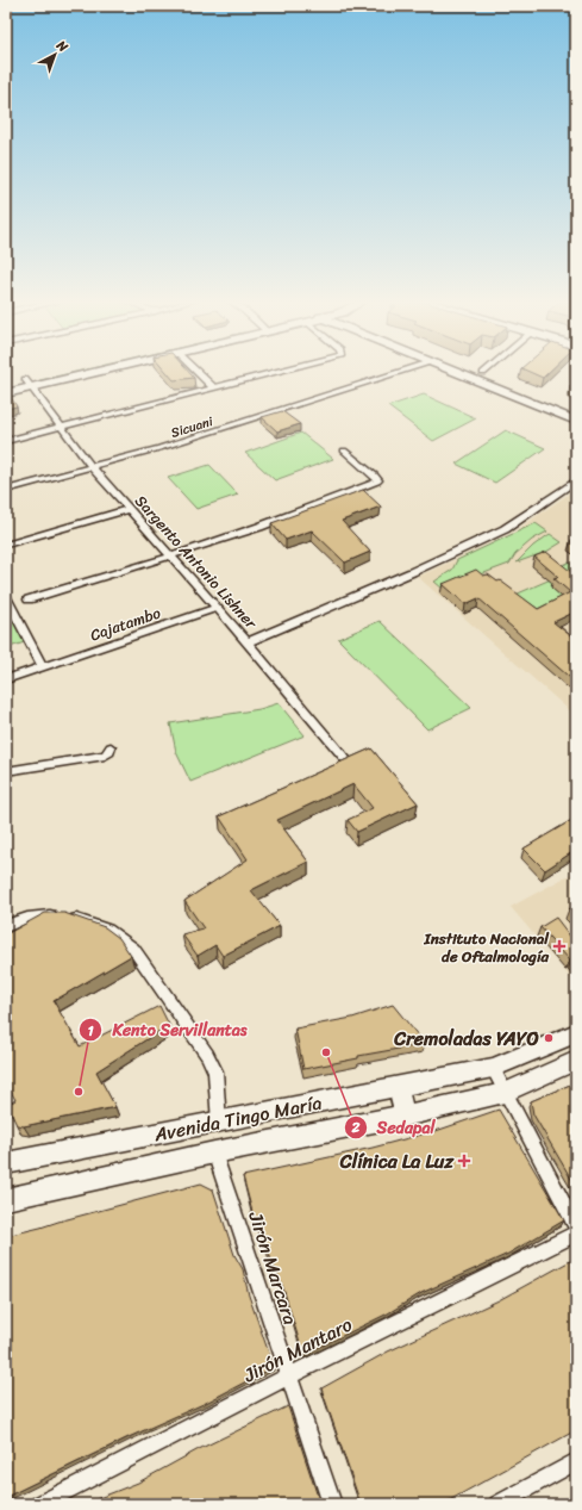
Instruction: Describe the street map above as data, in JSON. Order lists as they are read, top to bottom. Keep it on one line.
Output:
{"streets":{"main road":["Avenida Tingo María"],"street":["Sicuani","Sargento Antonio Lishner","Cajatambo","Jirón Marcara","Jirón Mantaro"]},"crossings":[["Sicuani","Sargento Antonio Lishner"],["Sargento Antonio Lishner","Cajatambo"],["Avenida Tingo María","Jirón Marcara"],["Jirón Marcara","Jirón Mantaro"]],"places":{"health":["Instituto Nacional de Oftalmología","Clínica La Luz"],"other":["Cremoladas YAYO","Sedapal","Kento Servillantas"]},"north":"top right"}
